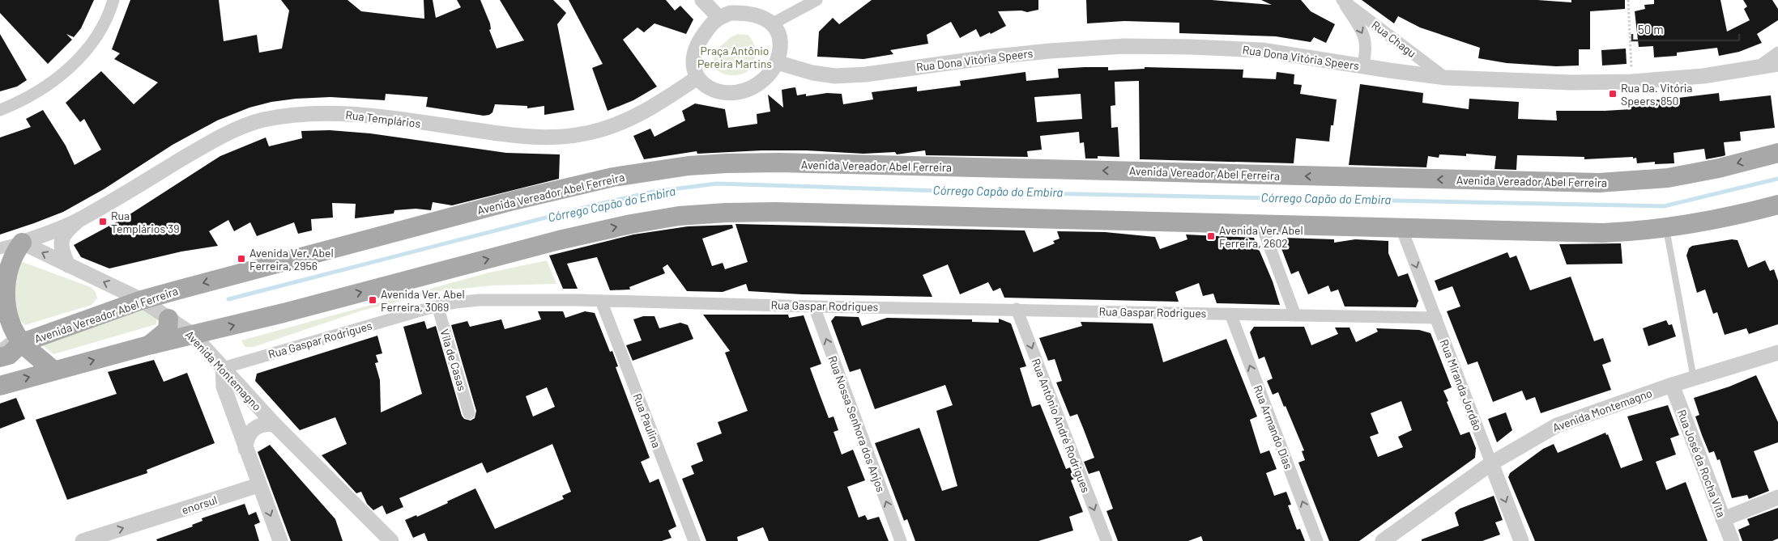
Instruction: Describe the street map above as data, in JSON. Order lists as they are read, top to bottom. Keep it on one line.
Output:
{"streets":{"main road":["Avenida Vereador Abel Ferreira"],"street":["Rua Chagu","Rua Dona Vitória Speers","Rua Templários","Rua Gaspar Rodrigues","Vila de Casas","Avenida Montemagno","Rua Miranda Jordão","Rua Paulina","Rua Nossa Senhora dos Anjos","Rua Antônio André Rodrigues","Rua Armando Dias","Rua José da Rocha Vita","enorsul"]},"crossings":[["Rua Chagu","Rua Dona Vitória Speers"],["Rua Dona Vitória Speers","Rua Templários"],["Rua Templários","Avenida Montemagno"],["Avenida Vereador Abel Ferreira","Avenida Montemagno"],["Rua Gaspar Rodrigues","Vila de Casas"],["Rua Gaspar Rodrigues","Avenida Montemagno"],["Rua Gaspar Rodrigues","Rua Miranda Jordão"],["Rua Gaspar Rodrigues","Rua Paulina"],["Rua Gaspar Rodrigues","Rua Nossa Senhora dos Anjos"],["Rua Gaspar Rodrigues","Rua Antônio André Rodrigues"],["Rua Gaspar Rodrigues","Rua Armando Dias"],["Avenida Montemagno","Rua Miranda Jordão"],["Avenida Montemagno","Rua José da Rocha Vita"]],"one_way":["Rua Miranda Jordão","Rua Nossa Senhora dos Anjos","Rua Antônio André Rodrigues","Rua Armando Dias","enorsul"],"water":["Córrego Capão do Embira"],"parks":["Praça Antônio Pereira Martins"],"places":{"transit":["Rua Da. Vitória Speers, 850","Rua Templários 39","Avenida Ver. Abel Ferreira, 2602","Avenida Ver. Abel Ferreira, 2956","Avenida Ver. Abel Ferreira, 3069"]},"scale_bar":"50 m"}
